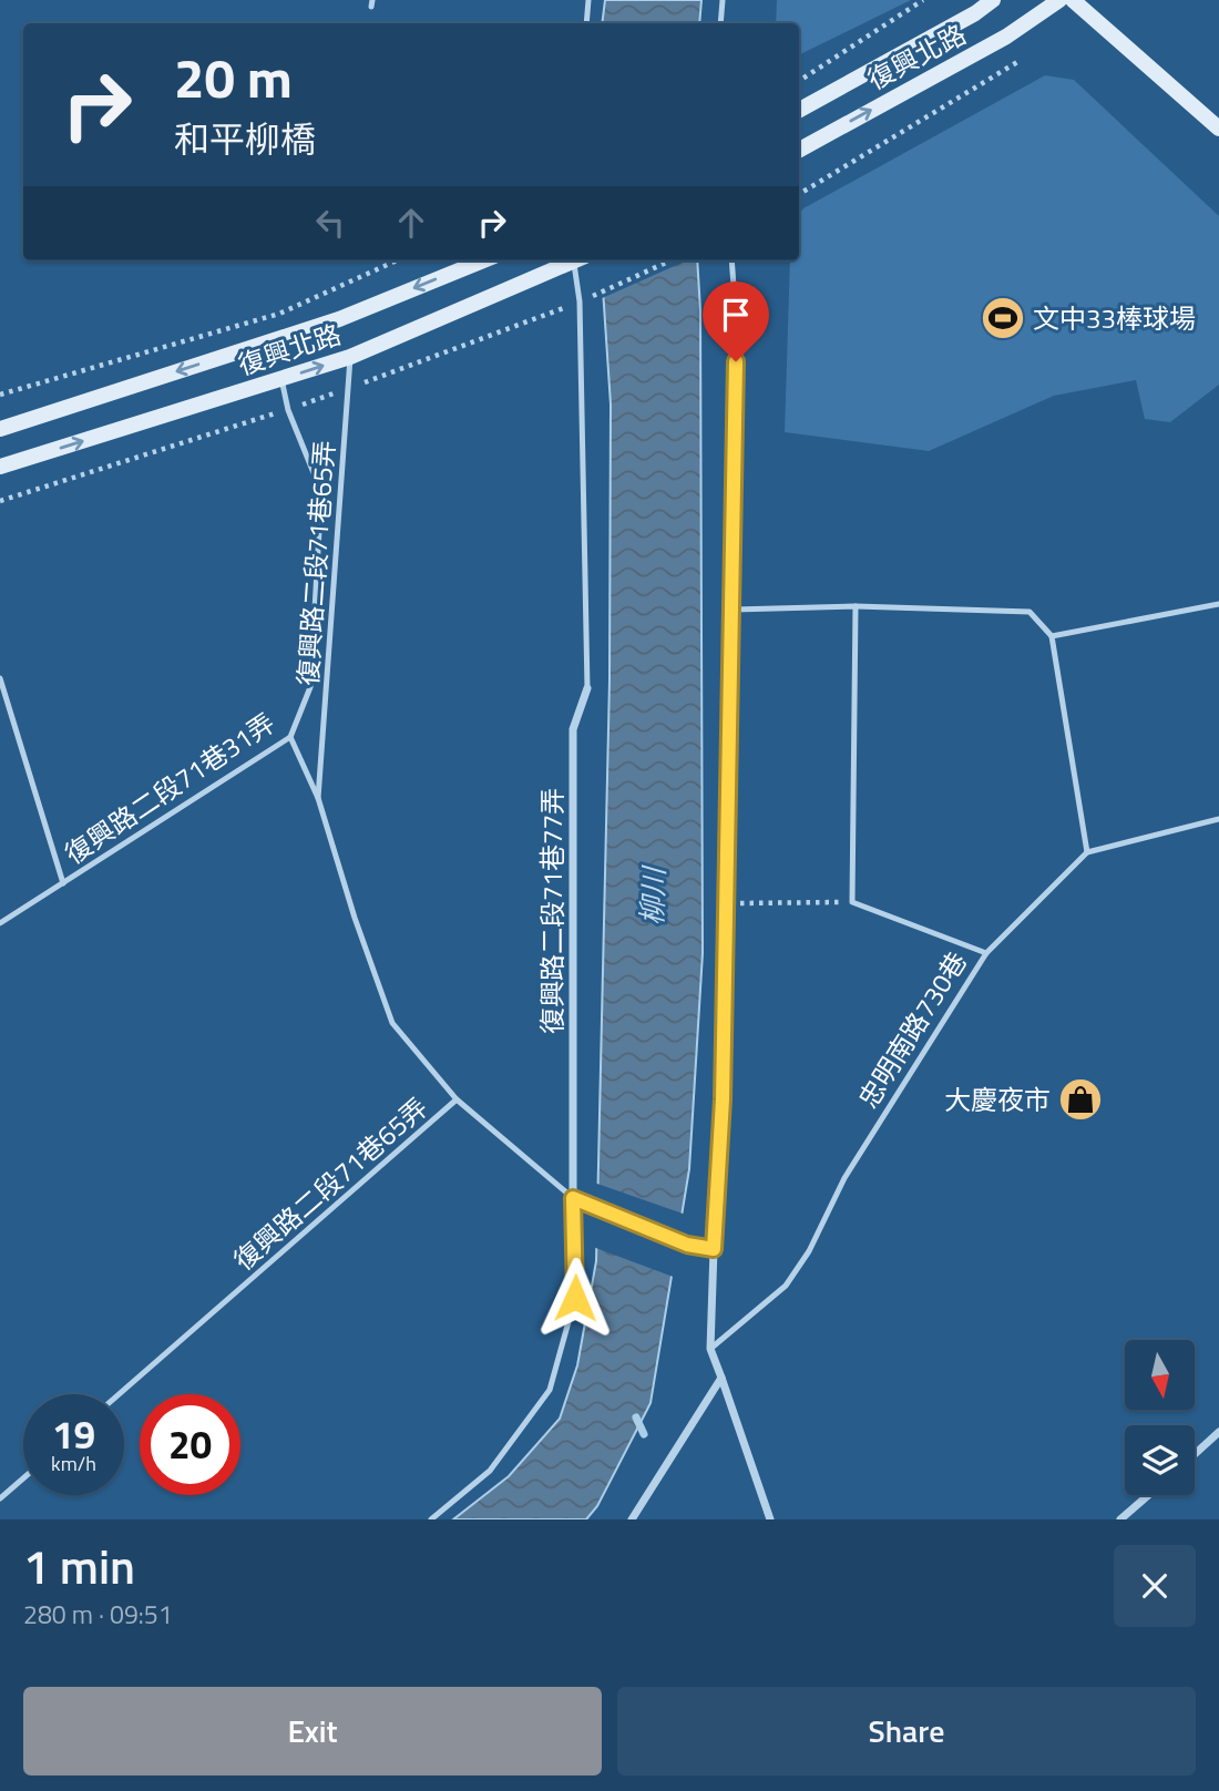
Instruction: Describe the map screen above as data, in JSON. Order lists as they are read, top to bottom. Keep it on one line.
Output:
{"streets":{"street":["復興北路","復興路二段71巷77弄"],"lane":["復興路二段71巷65弄","復興路二段71巷31弄","忠明南路730巷"]},"crossings":[["復興北路","復興路二段71巷65弄"],["復興北路","復興路二段71巷31弄"]],"water":["柳川"],"places":{"sports":["文中33棒球場"],"shop":["大慶夜市"]},"north":"bottom","page":{"turn":["20 m","和平柳橋"],"speed":"19 km/h","limit":"20","heading":["1 min","280 m · 09:51"],"buttons":["Exit","Share"]}}
